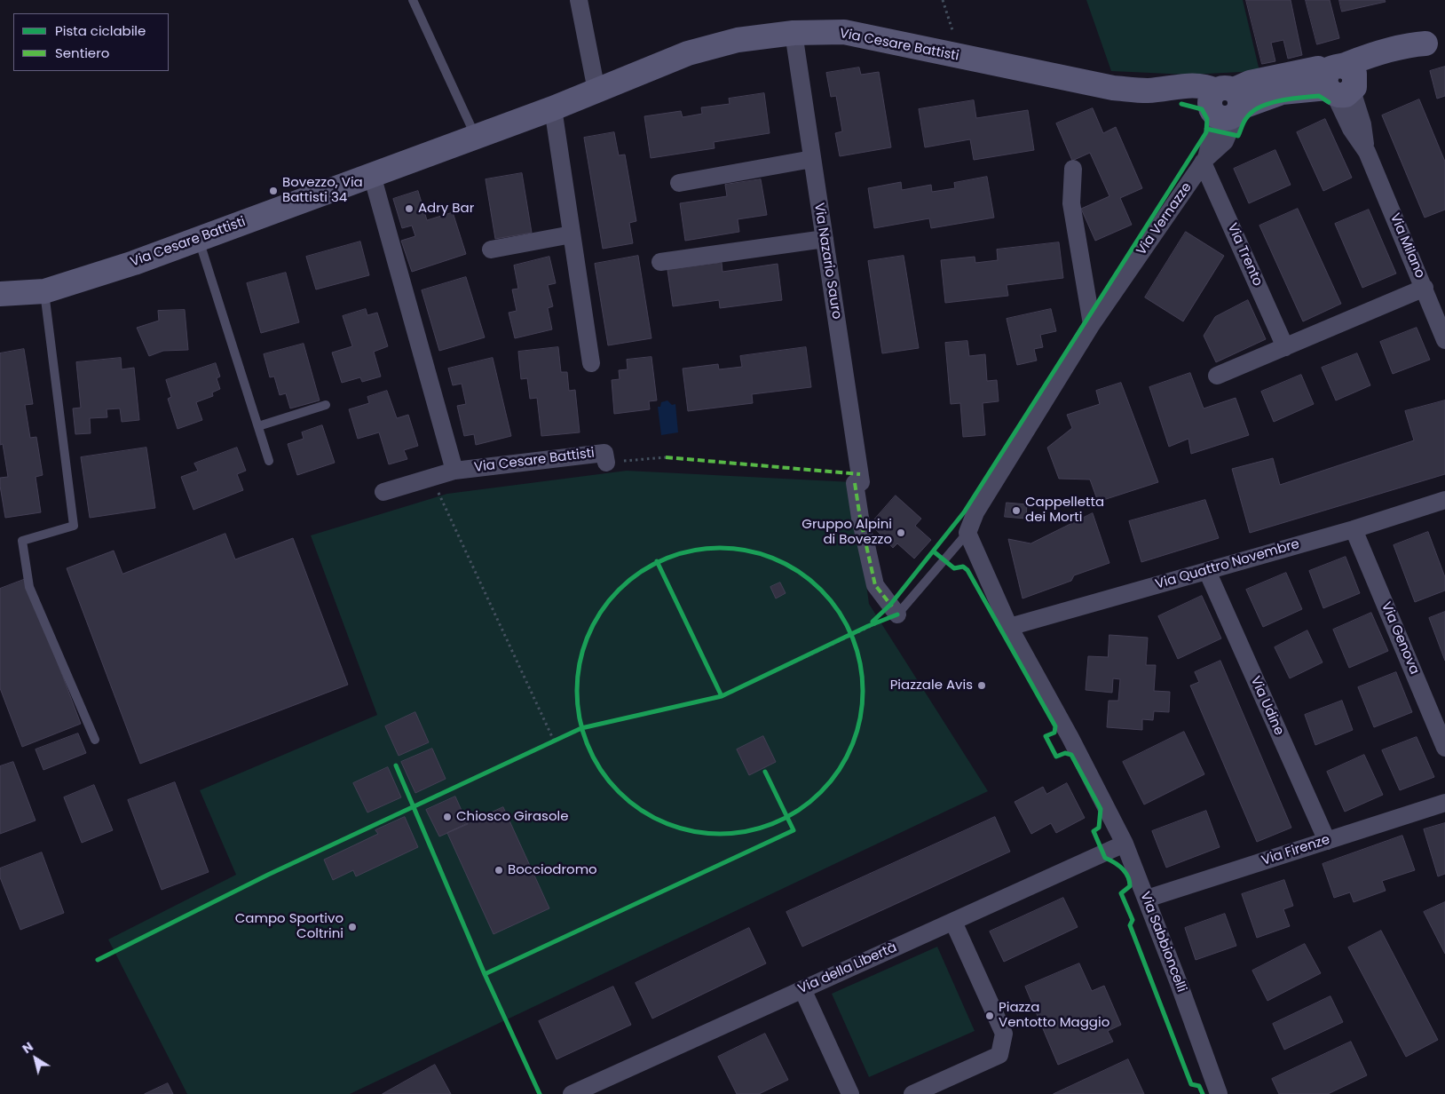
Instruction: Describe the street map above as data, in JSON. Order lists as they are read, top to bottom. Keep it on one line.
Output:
{"streets":{"street":["Via Cesare Battisti","Via Vernazze","Via Milano","Via Trento","Via Nazario Sauro","Via Quattro Novembre","Via Genova","Via Udine","Via Firenze","Via Sabbioncelli","Via della Libertà"]},"crossings":[["Via Cesare Battisti","Via Vernazze"],["Via Cesare Battisti","Via Nazario Sauro"],["Via Vernazze","Via Trento"],["Via Vernazze","Via Sabbioncelli"],["Via Quattro Novembre","Via Genova"],["Via Quattro Novembre","Via Udine"],["Via Quattro Novembre","Via Sabbioncelli"],["Via Udine","Via Firenze"],["Via Firenze","Via Sabbioncelli"],["Via Sabbioncelli","Via della Libertà"]],"places":["Bovezzo, Via Battisti 34","Adry Bar","Cappelletta dei Morti","Gruppo Alpini di Bovezzo","Piazzale Avis","Chiosco Girasole","Bocciodromo","Campo Sportivo Coltrini","Piazza Ventotto Maggio"],"legend":["Pista ciclabile","Sentiero"],"north":"top left"}
